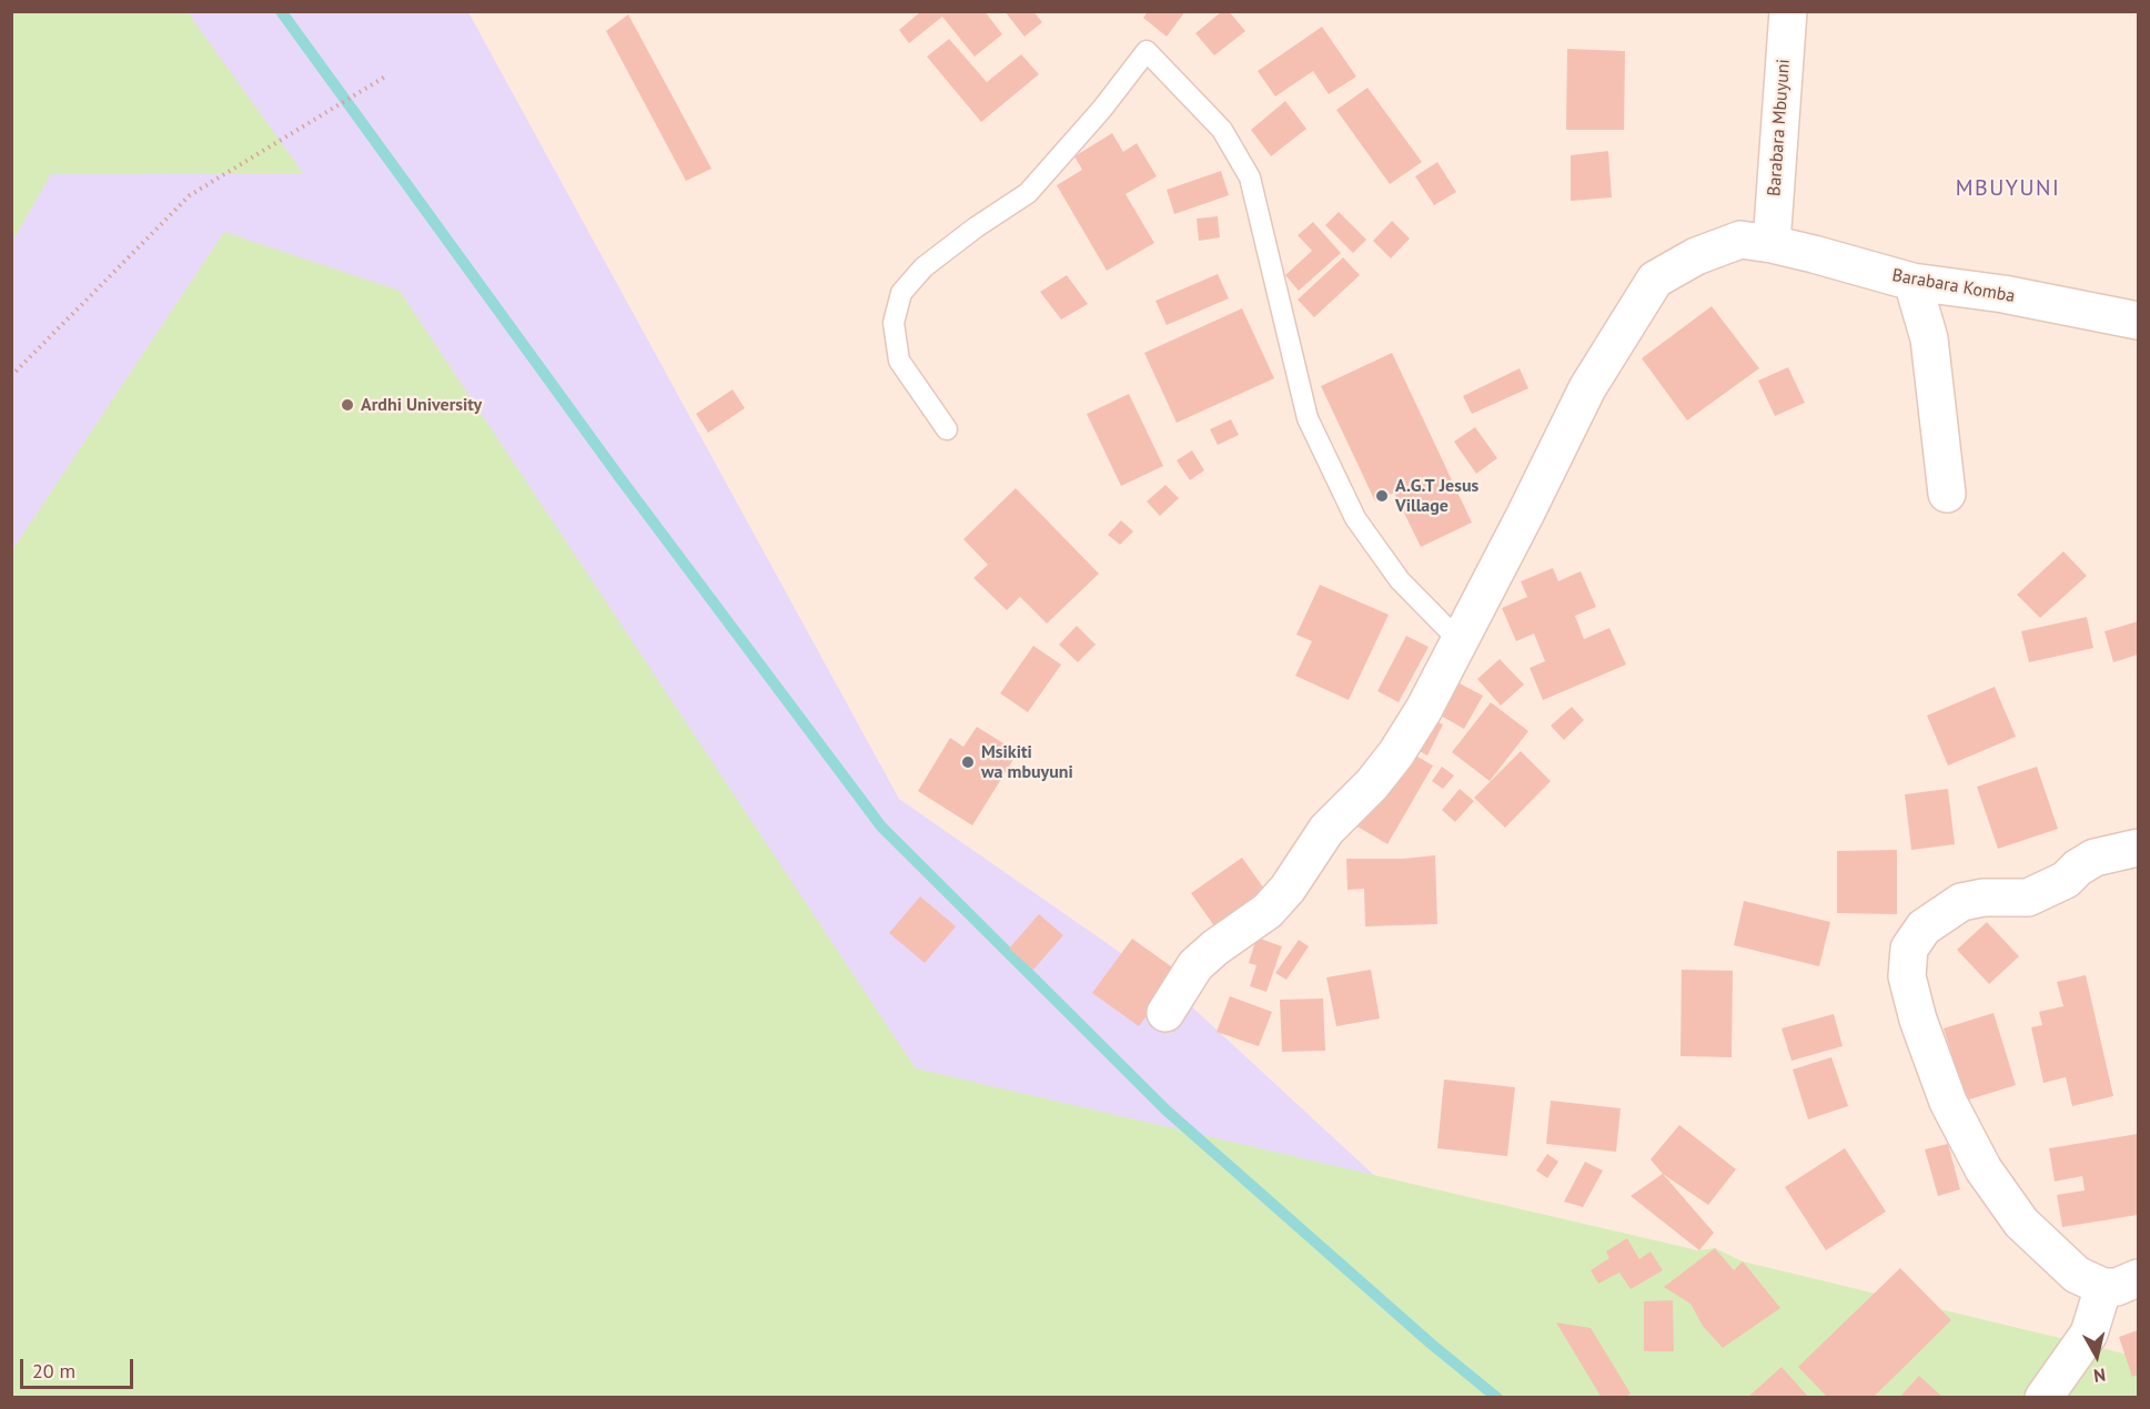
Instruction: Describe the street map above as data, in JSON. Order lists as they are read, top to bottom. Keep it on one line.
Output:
{"streets":{"street":["Barabara Mbuyuni","Barabara Komba"]},"crossings":[["Barabara Mbuyuni","Barabara Komba"]],"districts":["MBUYUNI"],"places":["Ardhi University","A.G.T Jesus Village","Msikiti wa mbuyuni"],"scale_bar":"20 m","north":"bottom"}
